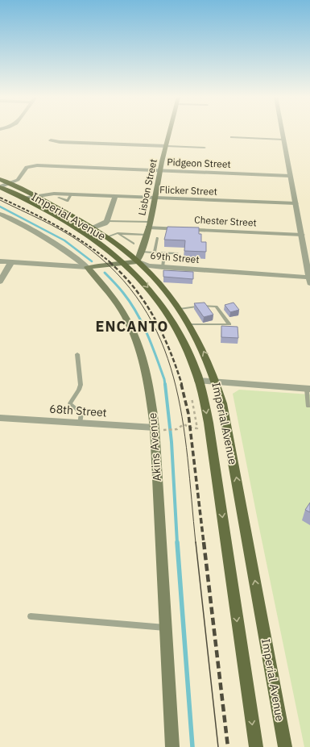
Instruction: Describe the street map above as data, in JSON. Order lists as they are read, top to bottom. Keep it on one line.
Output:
{"streets":{"main road":["Lisbon Street","Imperial Avenue","69th Street","Akins Avenue"],"street":["Pidgeon Street","Flicker Street","Chester Street","68th Street"]},"crossings":[["Pidgeon Street","Lisbon Street"],["Pidgeon Street","Imperial Avenue"],["Lisbon Street","Flicker Street"],["Lisbon Street","Imperial Avenue"],["Lisbon Street","Chester Street"],["Lisbon Street","69th Street"],["Flicker Street","Imperial Avenue"],["Imperial Avenue","69th Street"],["69th Street","Akins Avenue"],["68th Street","Akins Avenue"]],"districts":["ENCANTO"]}
